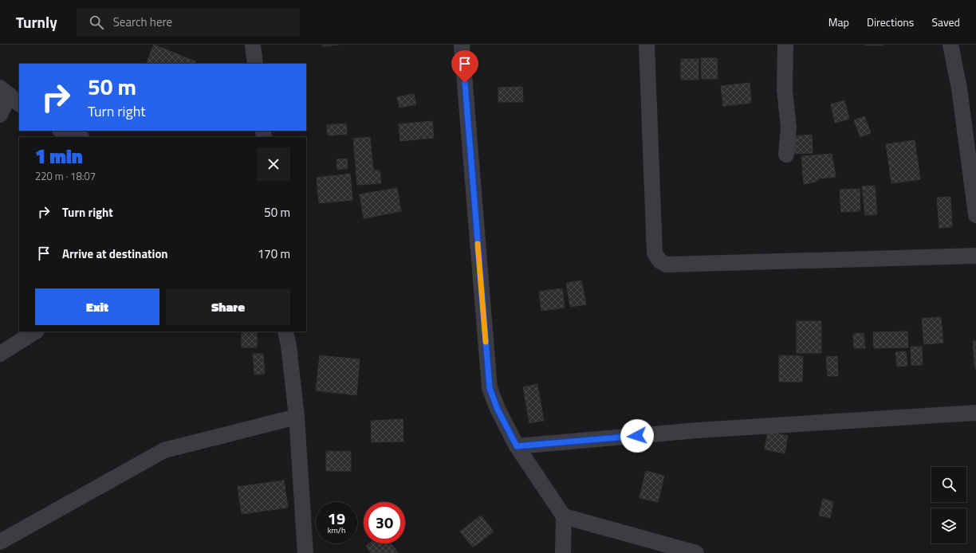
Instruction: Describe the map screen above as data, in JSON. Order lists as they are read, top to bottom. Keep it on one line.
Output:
{"page":{"header":"Turnly","search":"Search here","nav":["Map","Directions","Saved"],"turn":["50 m","Turn right"],"heading":["1 min","220 m · 18:07"],"list":[{"name":"Turn right","value":"50 m"},{"name":"Arrive at destination","value":"170 m"}],"buttons":["Exit","Share"],"speed":"19 km/h","limit":"30"}}
